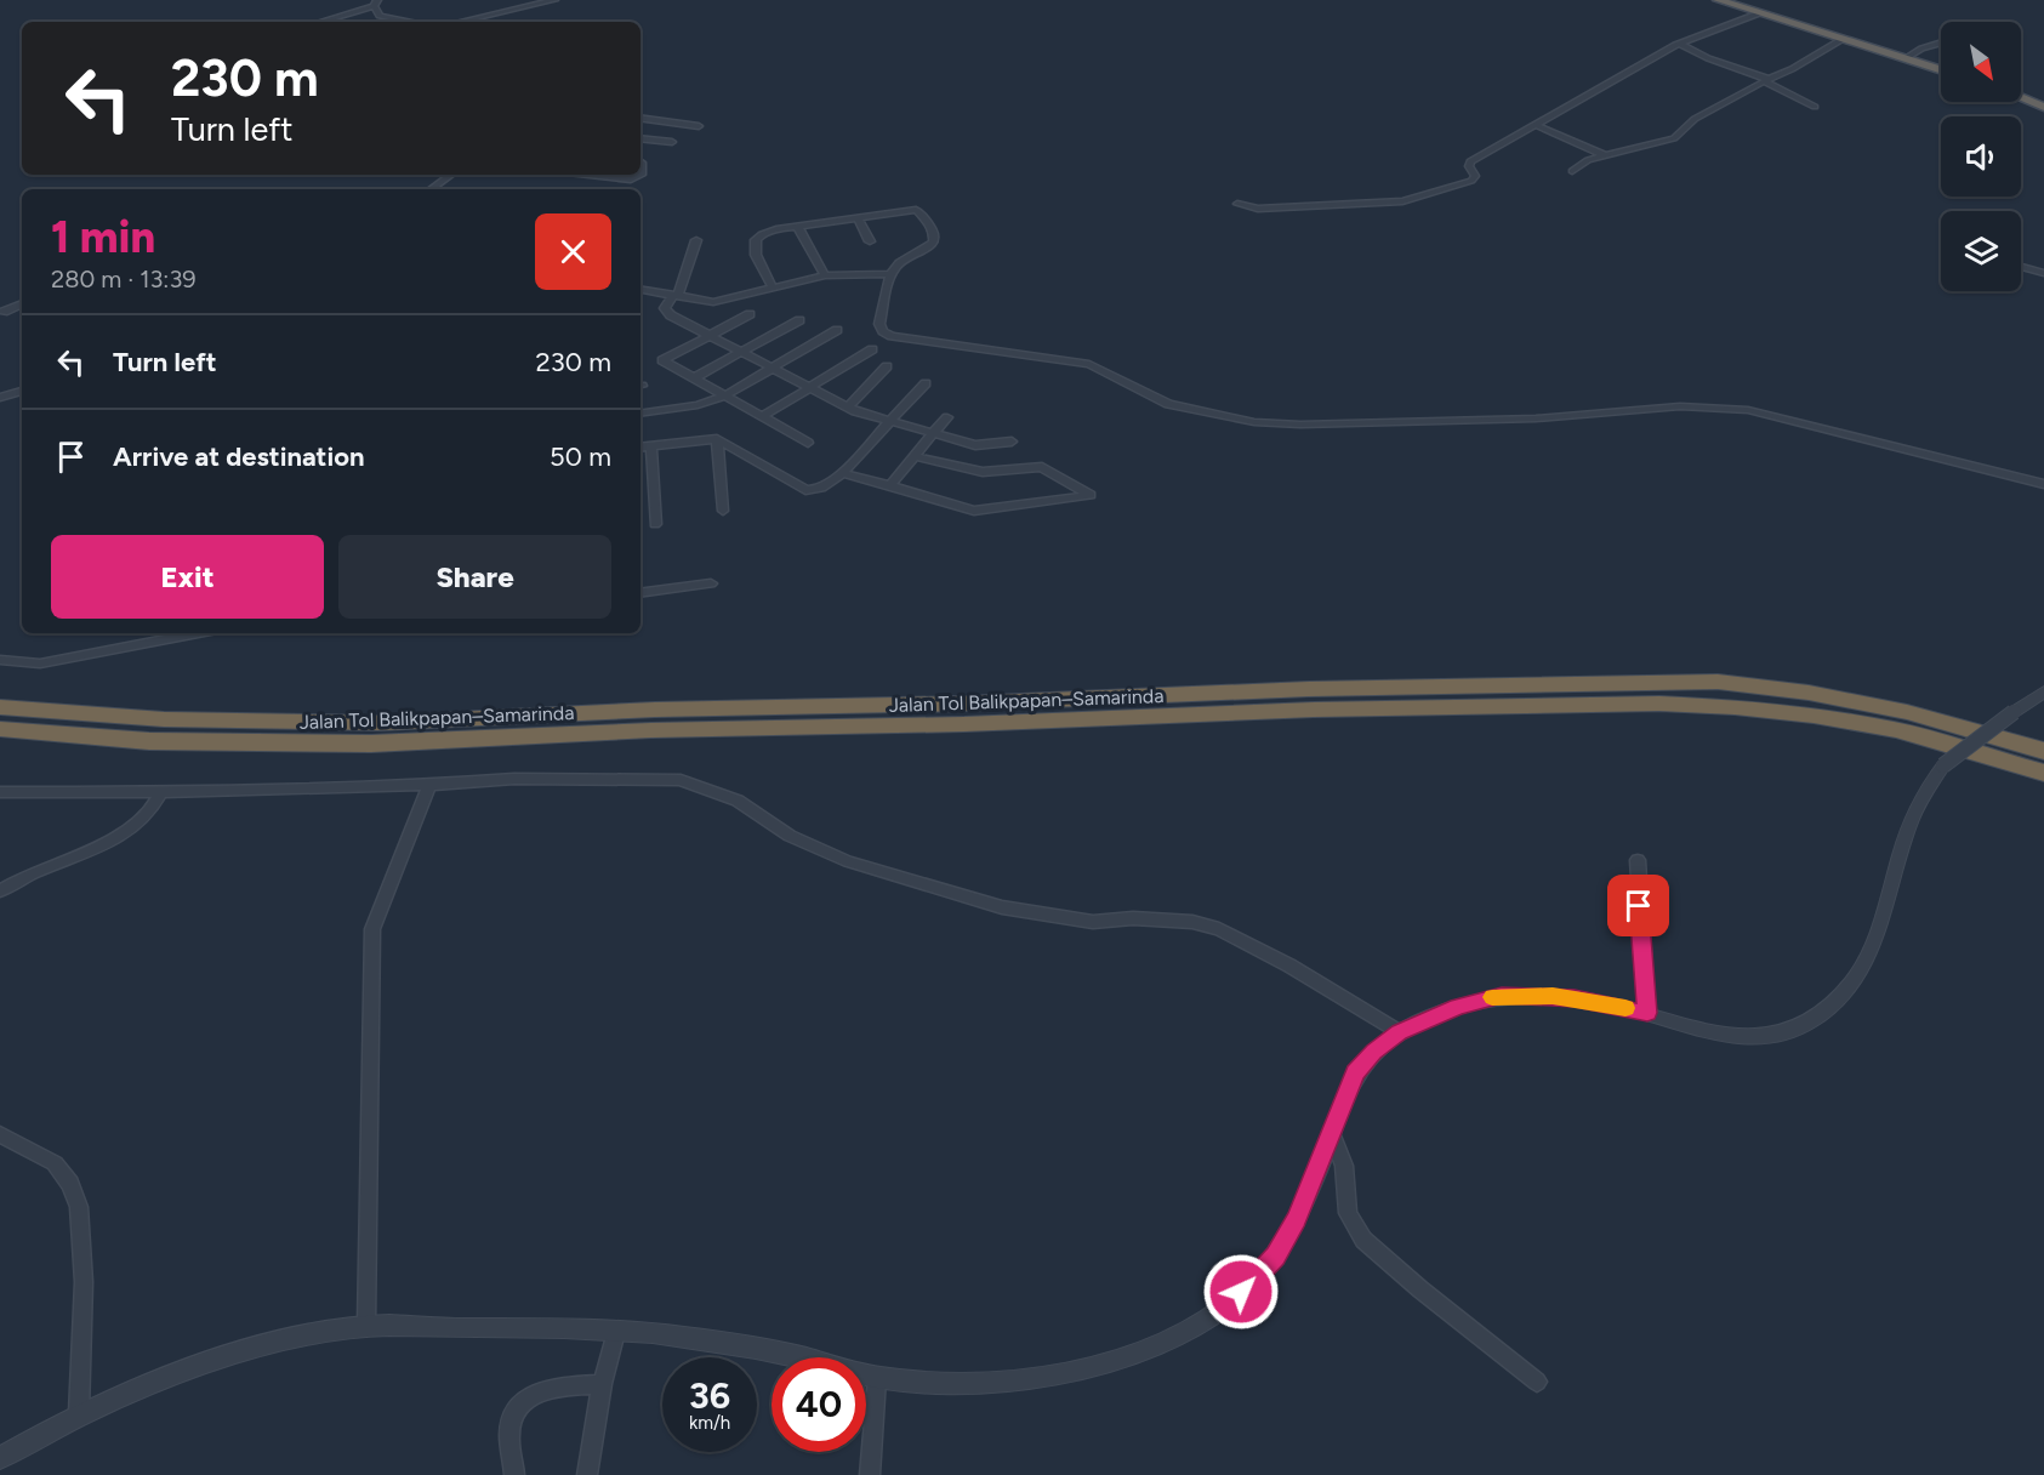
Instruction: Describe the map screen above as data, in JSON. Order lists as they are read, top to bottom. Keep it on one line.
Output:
{"streets":{"highway":["Jalan Tol Balikpapan–Samarinda"]},"north":"bottom right","page":{"turn":["230 m","Turn left"],"heading":["1 min","280 m · 13:39"],"list":[{"name":"Turn left","value":"230 m"},{"name":"Arrive at destination","value":"50 m"}],"buttons":["Exit","Share"],"speed":"36 km/h","limit":"40"}}
